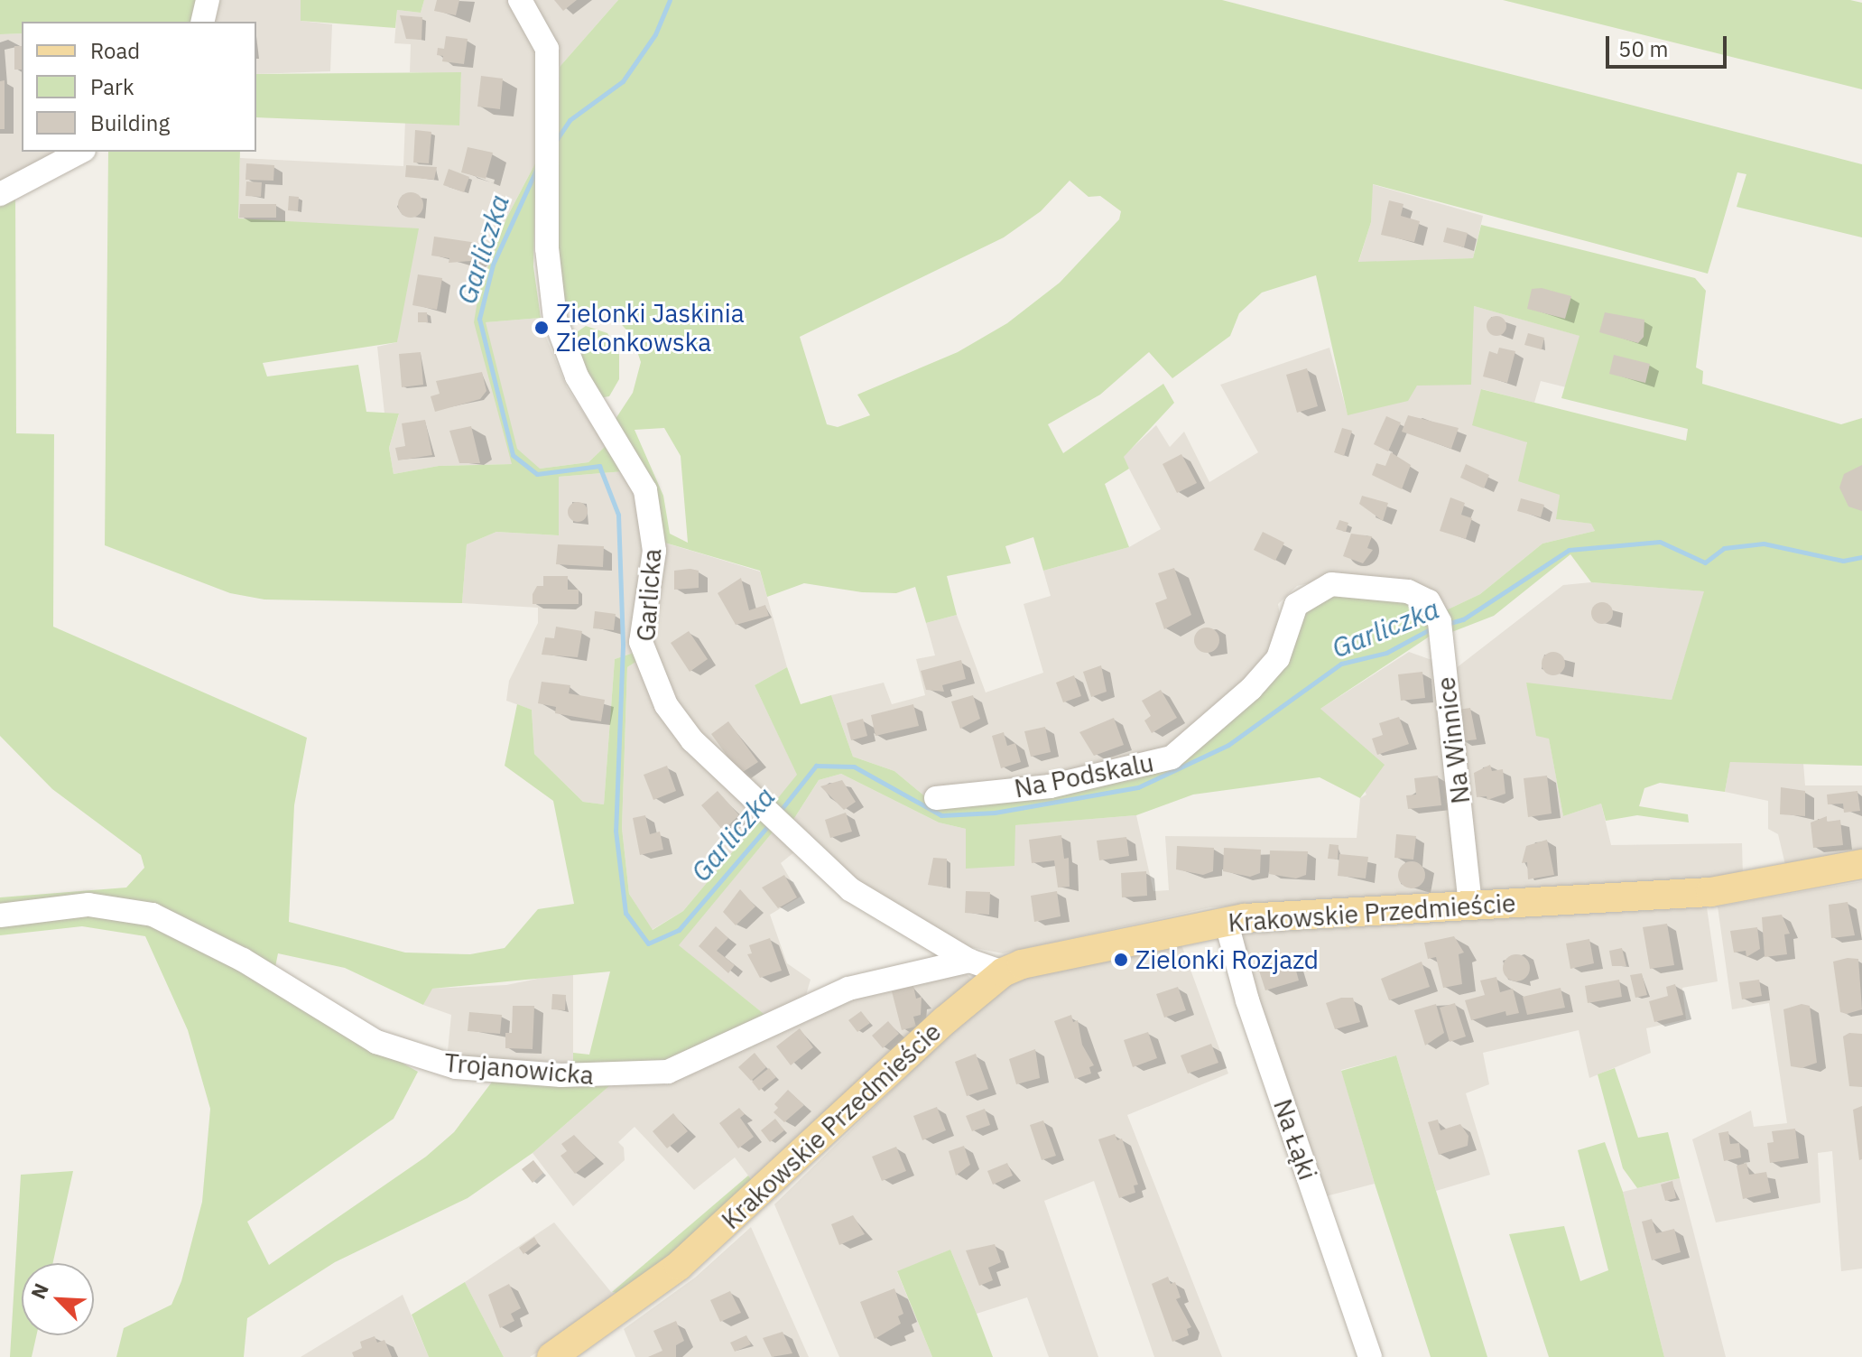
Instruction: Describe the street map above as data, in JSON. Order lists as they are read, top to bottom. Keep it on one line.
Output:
{"streets":{"main road":["Krakowskie Przedmieście"],"street":["Garlicka","Na Winnice","Na Podskalu","Trojanowicka","Na Łąki"]},"crossings":[["Garlicka","Krakowskie Przedmieście"],["Garlicka","Trojanowicka"],["Na Winnice","Na Podskalu"],["Na Winnice","Krakowskie Przedmieście"],["Krakowskie Przedmieście","Na Łąki"]],"water":["Garliczka"],"places":["Zielonki Jaskinia Zielonkowska","Zielonki Rozjazd"],"legend":["Road","Park","Building"],"scale_bar":"50 m","north":"top left"}
